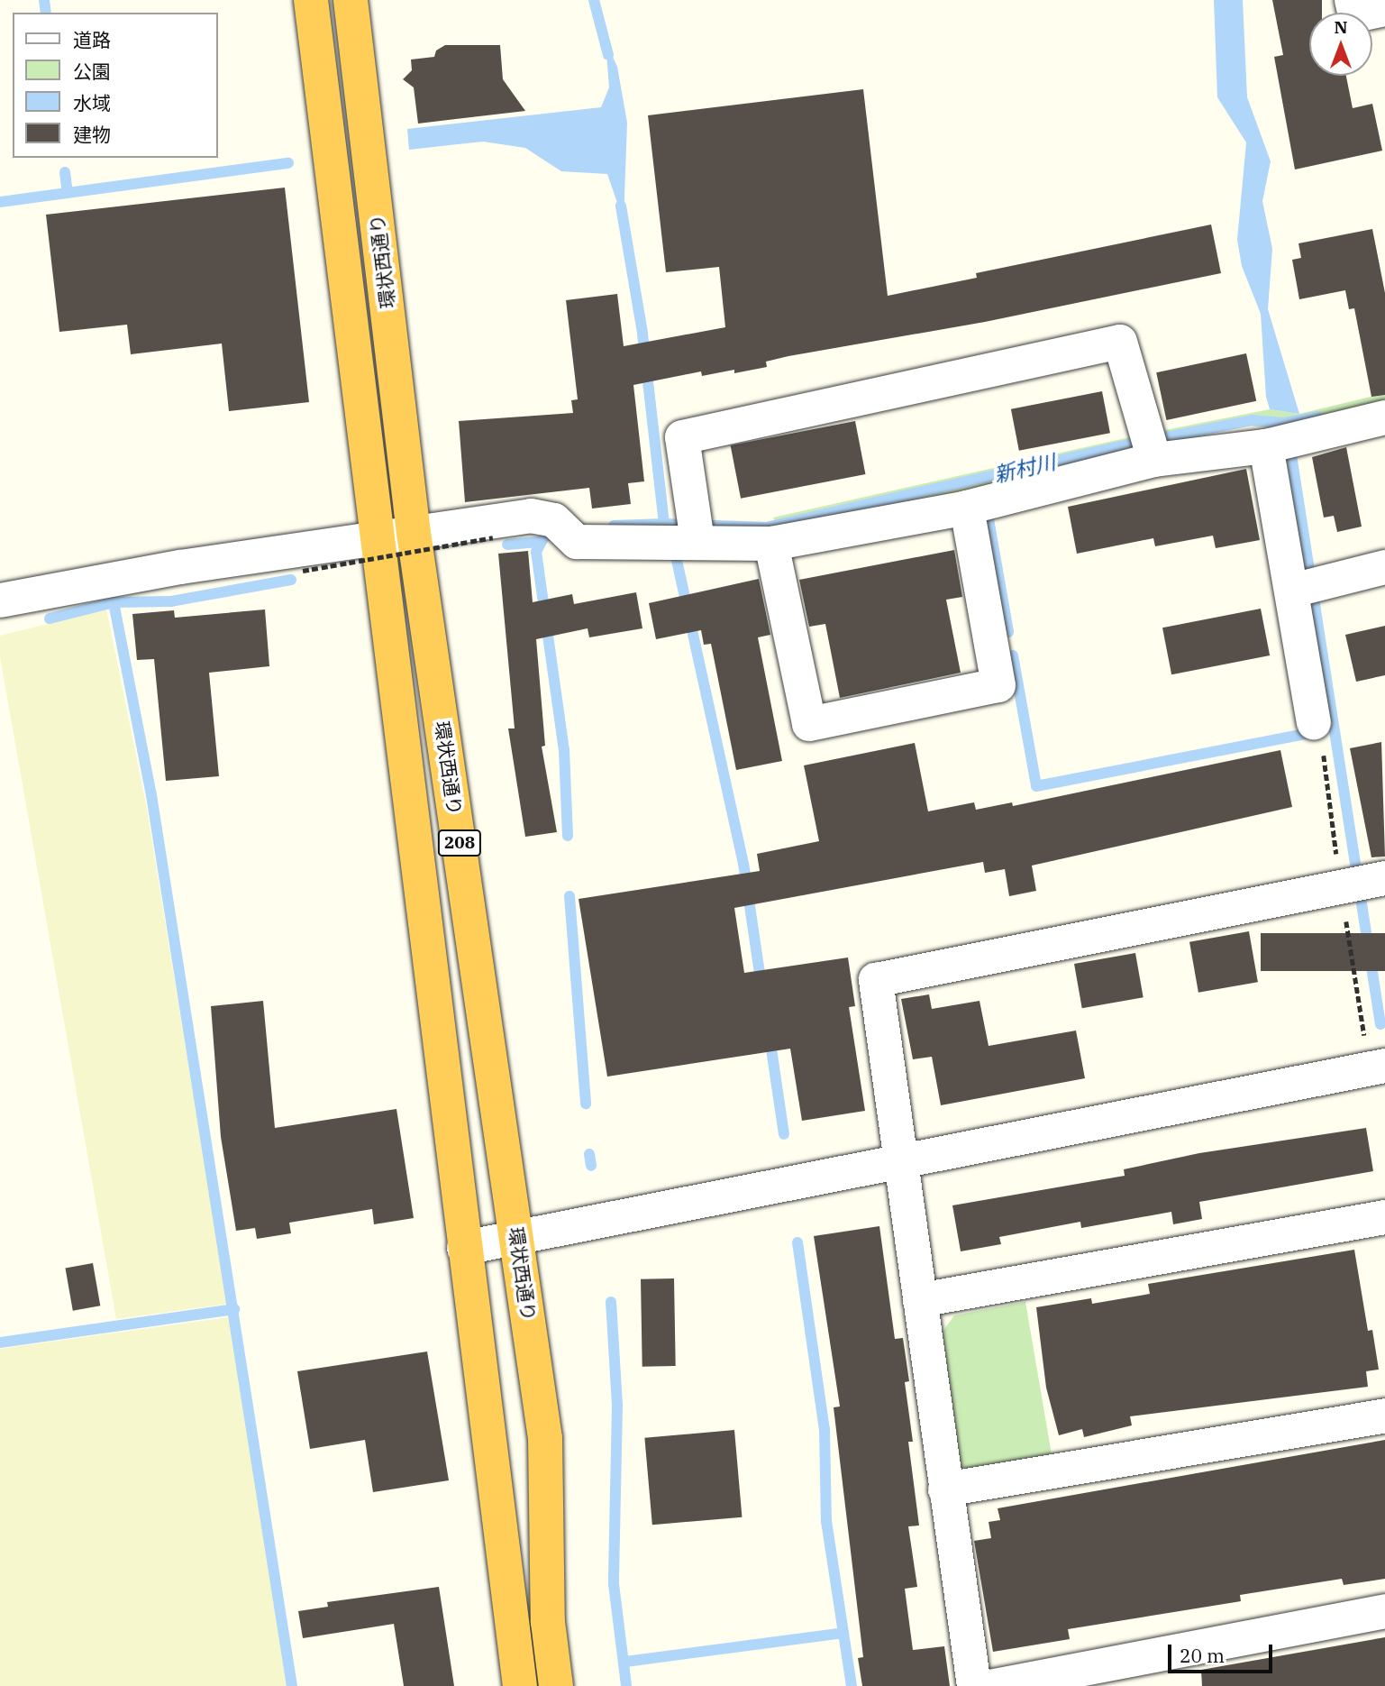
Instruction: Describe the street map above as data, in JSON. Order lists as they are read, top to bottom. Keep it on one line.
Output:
{"streets":{"highway":["環状西通り","208"]},"water":["新村川"],"legend":["道路","公園","水域","建物"],"scale_bar":"20 m","north":"top"}
